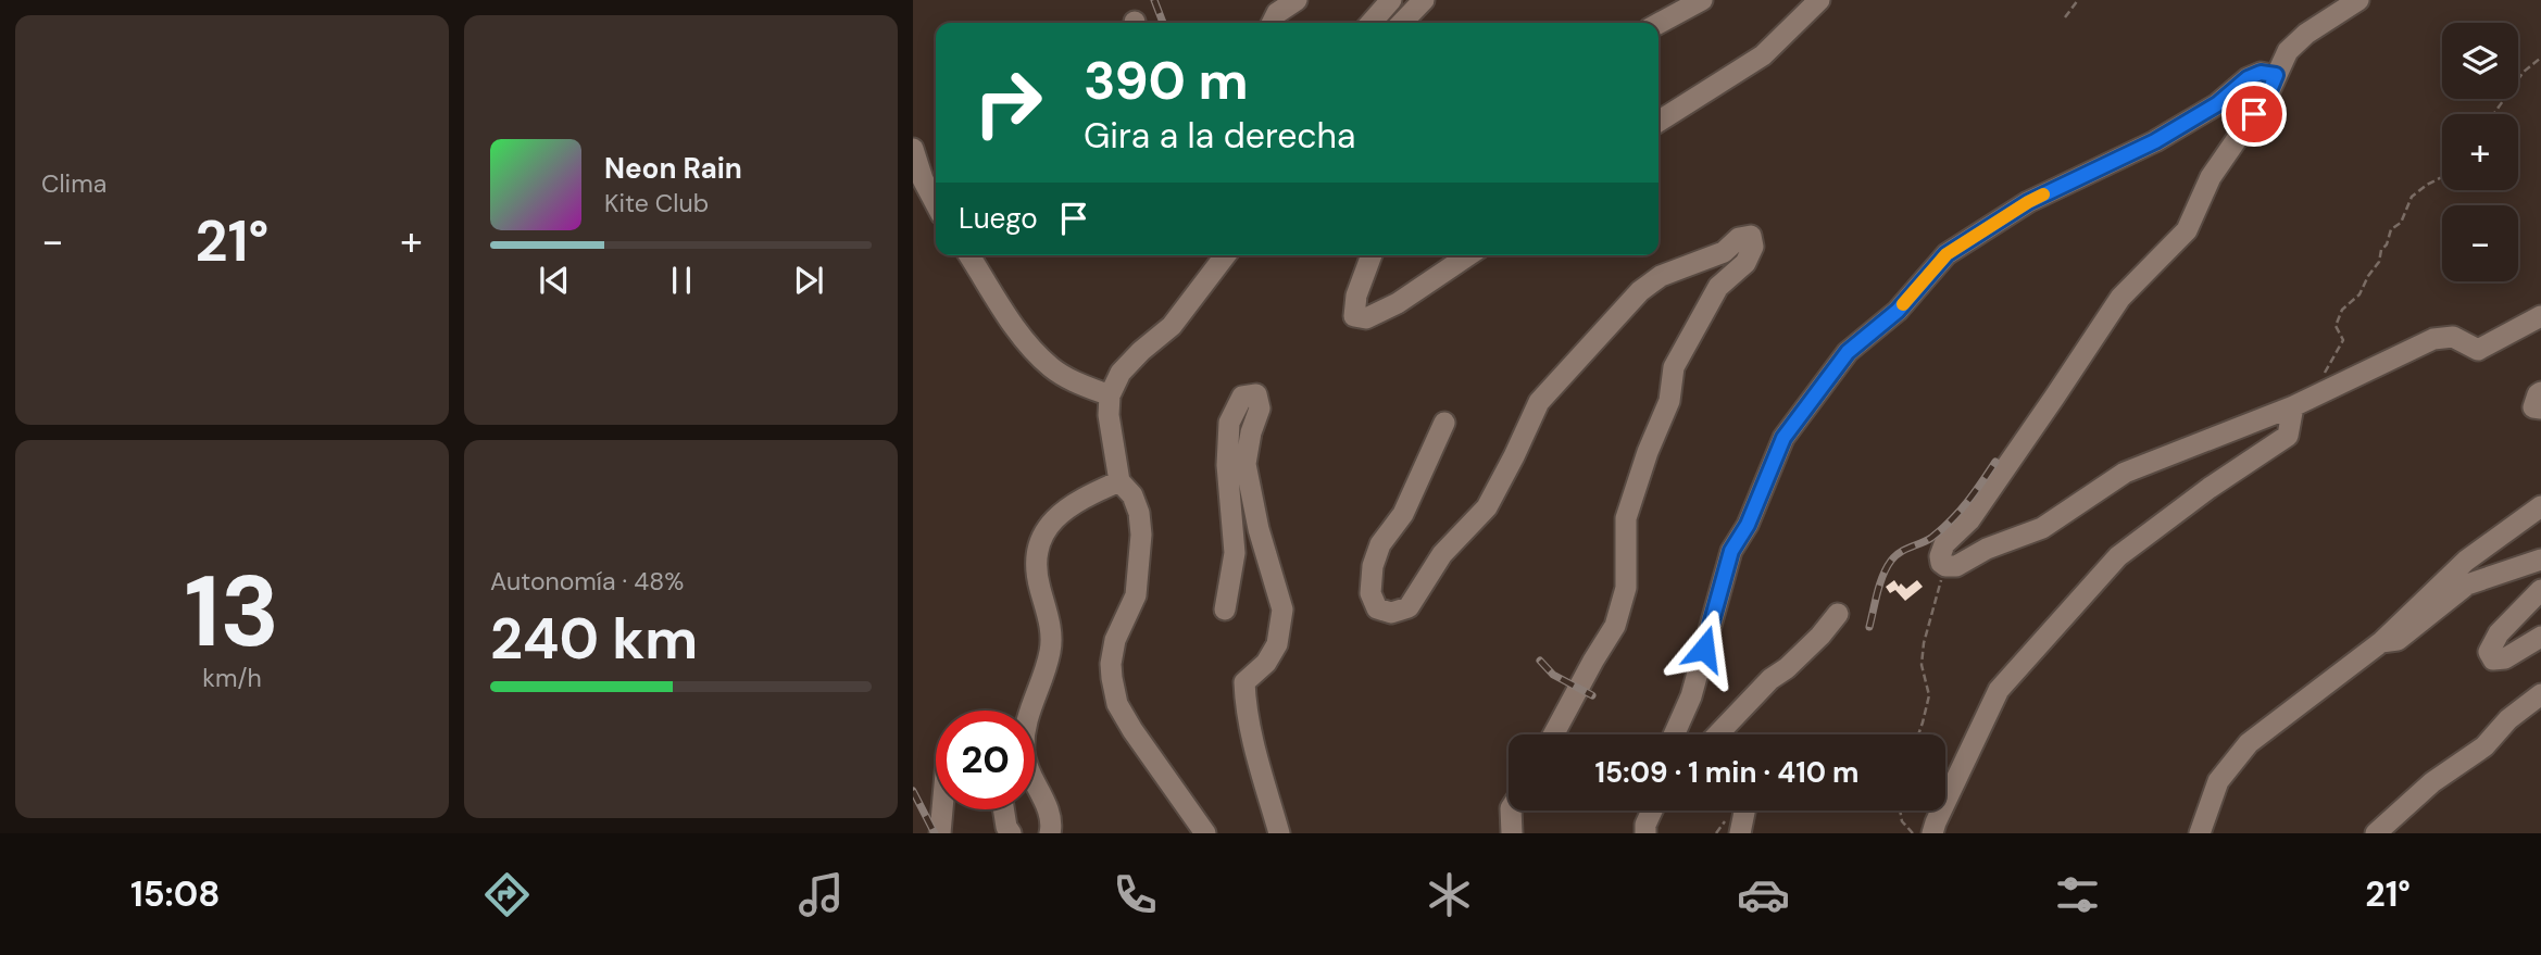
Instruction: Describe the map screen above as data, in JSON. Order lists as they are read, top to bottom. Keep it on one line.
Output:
{"page":{"tile":["Clima",["13","km/h"],["Autonomía · 48%","240 km"]],"map_buttons":["+","−"],"turn":["390 m","Gira a la derecha"],"song":["Neon Rain","Kite Club"],"then":"Luego","heat":["−","21°","+"],"limit":"20","trip":"15:09 · 1 min · 410 m","tabs":["15:08","21°"]}}
